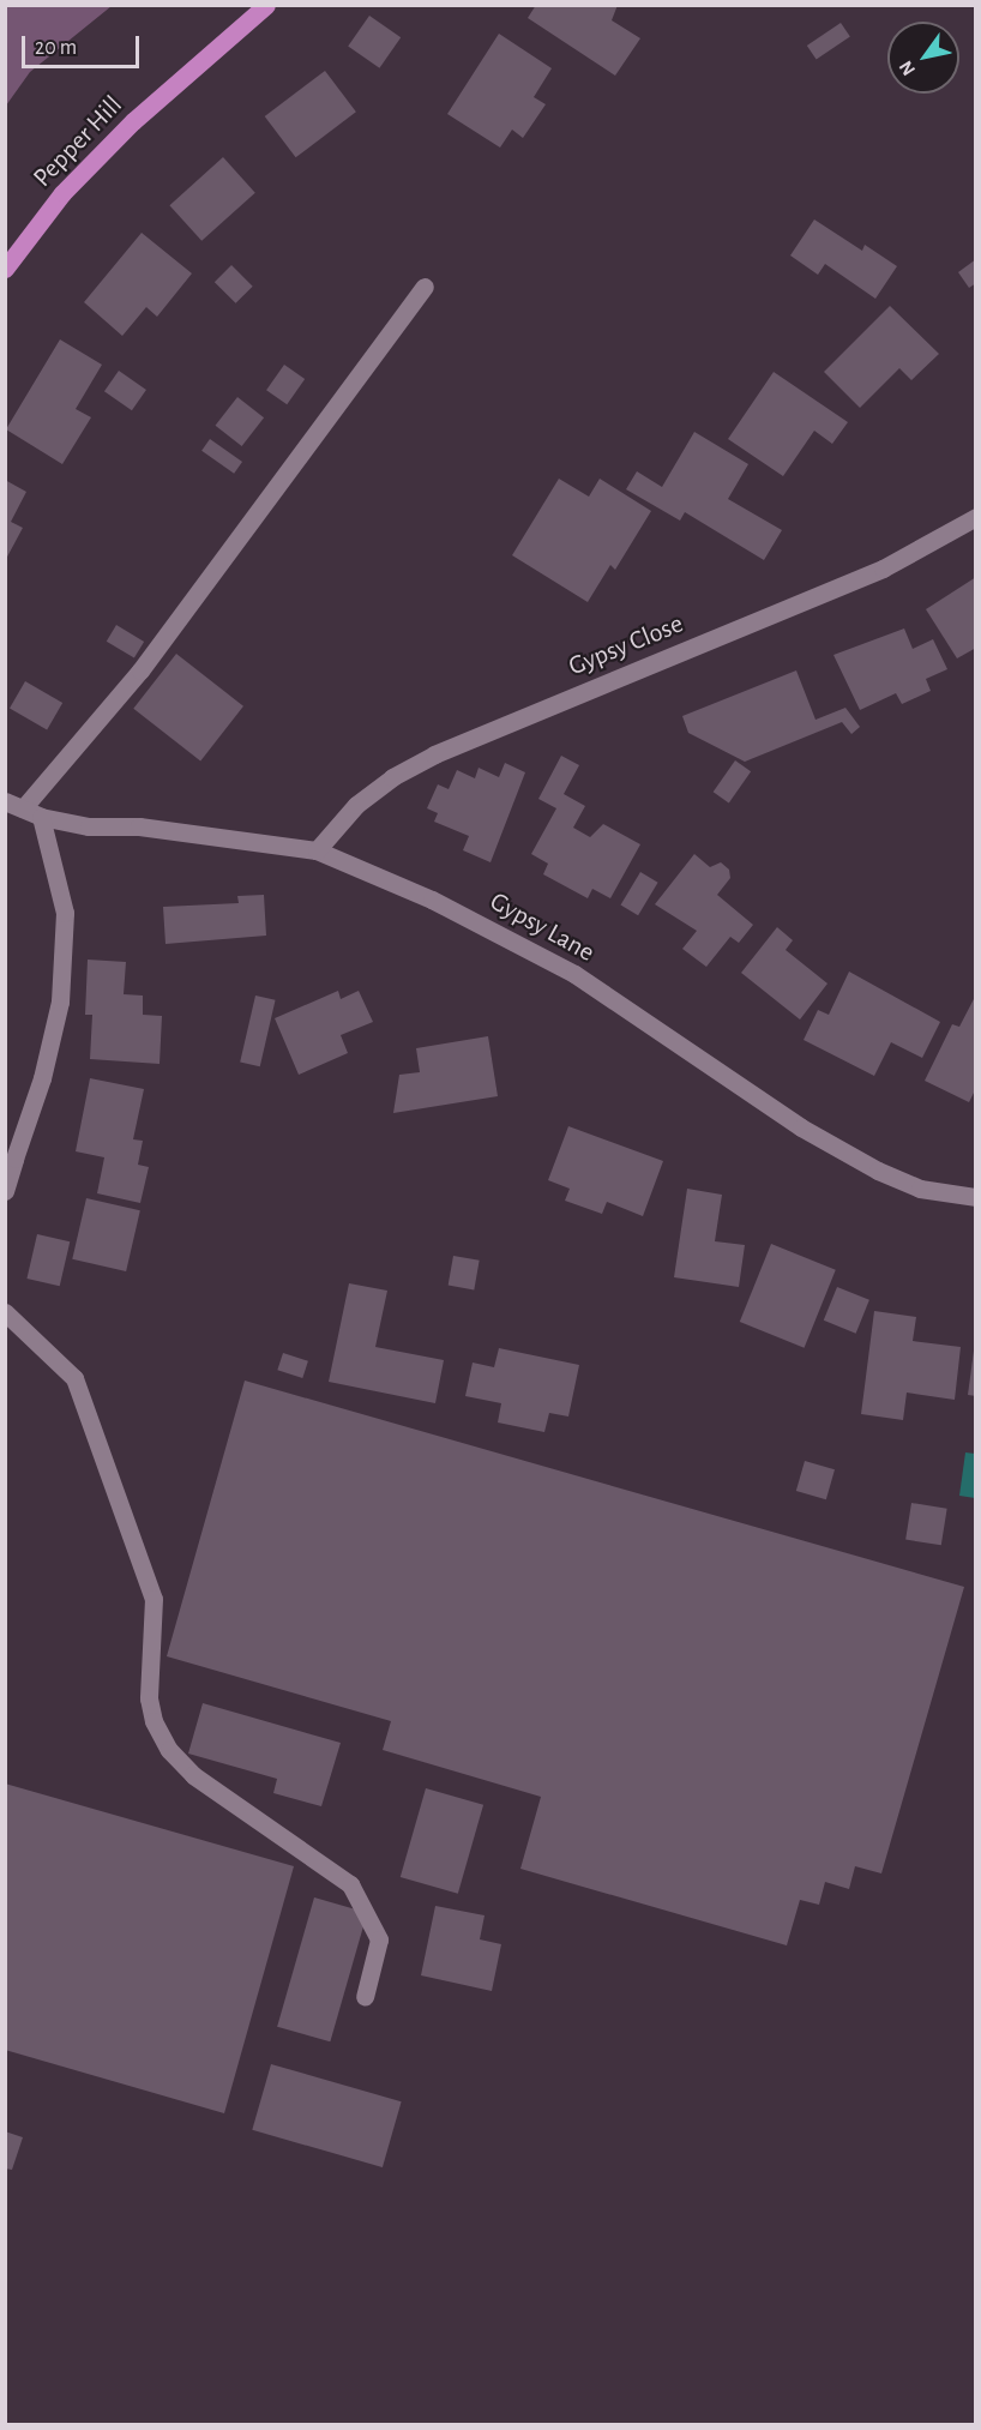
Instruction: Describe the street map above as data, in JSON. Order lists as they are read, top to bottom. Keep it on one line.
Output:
{"streets":{"main road":["Pepper Hill"],"street":["Gypsy Close","Gypsy Lane"]},"crossings":[["Gypsy Close","Gypsy Lane"]],"scale_bar":"20 m","north":"bottom left"}
